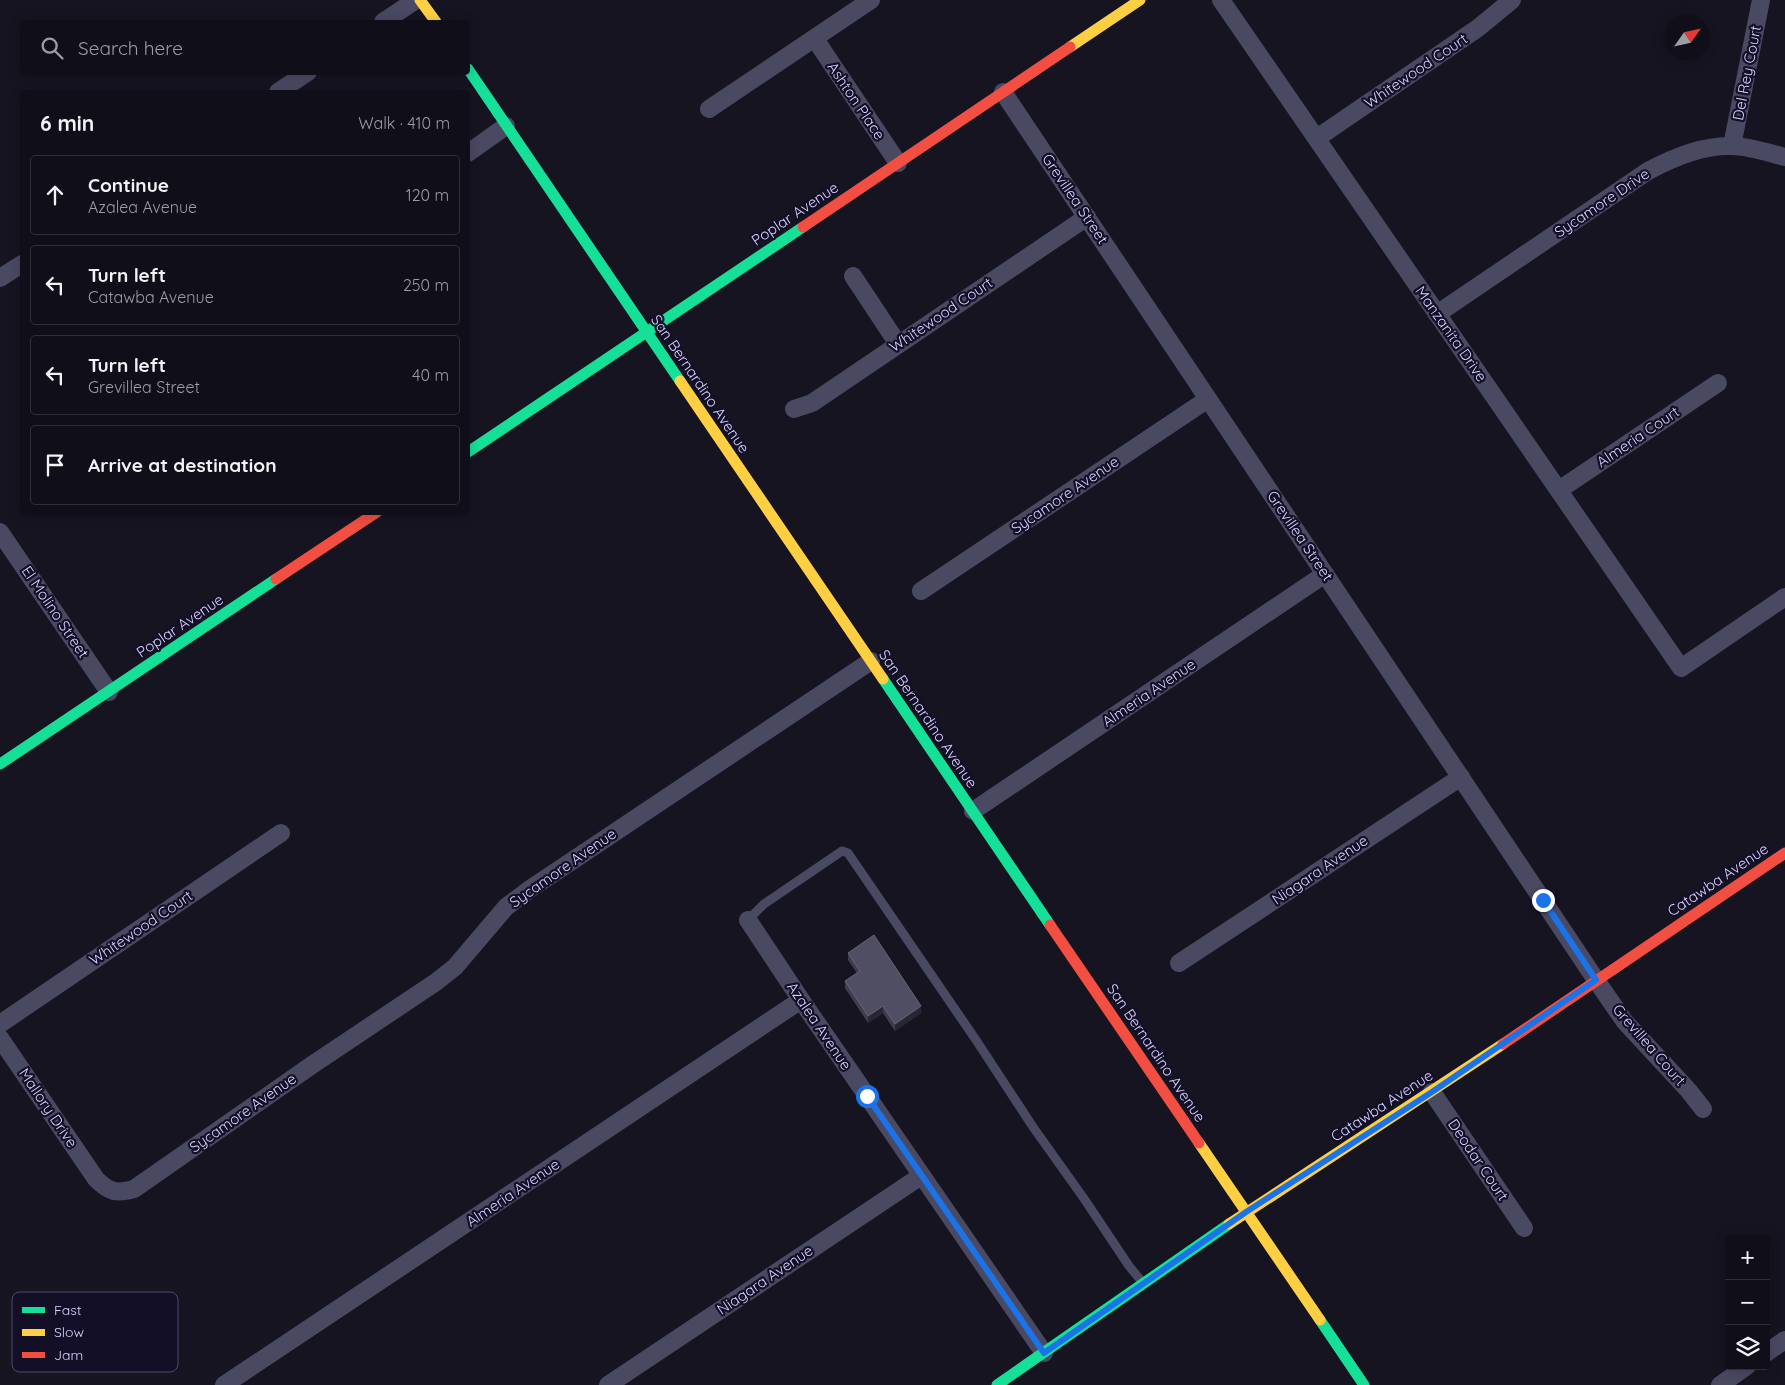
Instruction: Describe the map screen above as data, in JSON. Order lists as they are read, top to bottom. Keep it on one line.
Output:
{"streets":{"street":["Whitewood Court","Del Rey Court","Ashton Place","Grevillea Street","Sycamore Drive","Poplar Avenue","Manzanita Drive","San Bernardino Avenue","Almeria Court","Sycamore Avenue","El Molino Street","Almeria Avenue","Niagara Avenue","Catawba Avenue","Azalea Avenue","Grevillea Court","Mallory Drive","Deodar Court"]},"crossings":[["Whitewood Court","Grevillea Street"],["Whitewood Court","Manzanita Drive"],["Del Rey Court","Sycamore Drive"],["Ashton Place","Poplar Avenue"],["Grevillea Street","Poplar Avenue"],["Grevillea Street","Sycamore Avenue"],["Grevillea Street","Almeria Avenue"],["Grevillea Street","Niagara Avenue"],["Grevillea Street","Catawba Avenue"],["Grevillea Street","Grevillea Court"],["Sycamore Drive","Manzanita Drive"],["Poplar Avenue","San Bernardino Avenue"],["Poplar Avenue","El Molino Street"],["Manzanita Drive","Almeria Court"],["San Bernardino Avenue","Sycamore Avenue"],["San Bernardino Avenue","Almeria Avenue"],["San Bernardino Avenue","Catawba Avenue"],["Sycamore Avenue","Mallory Drive"],["Almeria Avenue","Azalea Avenue"],["Niagara Avenue","Azalea Avenue"],["Catawba Avenue","Azalea Avenue"],["Catawba Avenue","Grevillea Court"],["Catawba Avenue","Deodar Court"]],"legend":["Fast","Slow","Jam"],"north":"top right","page":{"search":"Search here","heading":["6 min","Walk · 410 m"],"list":[["Continue","Azalea Avenue","120 m"],["Turn left","Catawba Avenue","250 m"],["Turn left","Grevillea Street","40 m"],"Arrive at destination"],"map_buttons":["+","−"]}}
